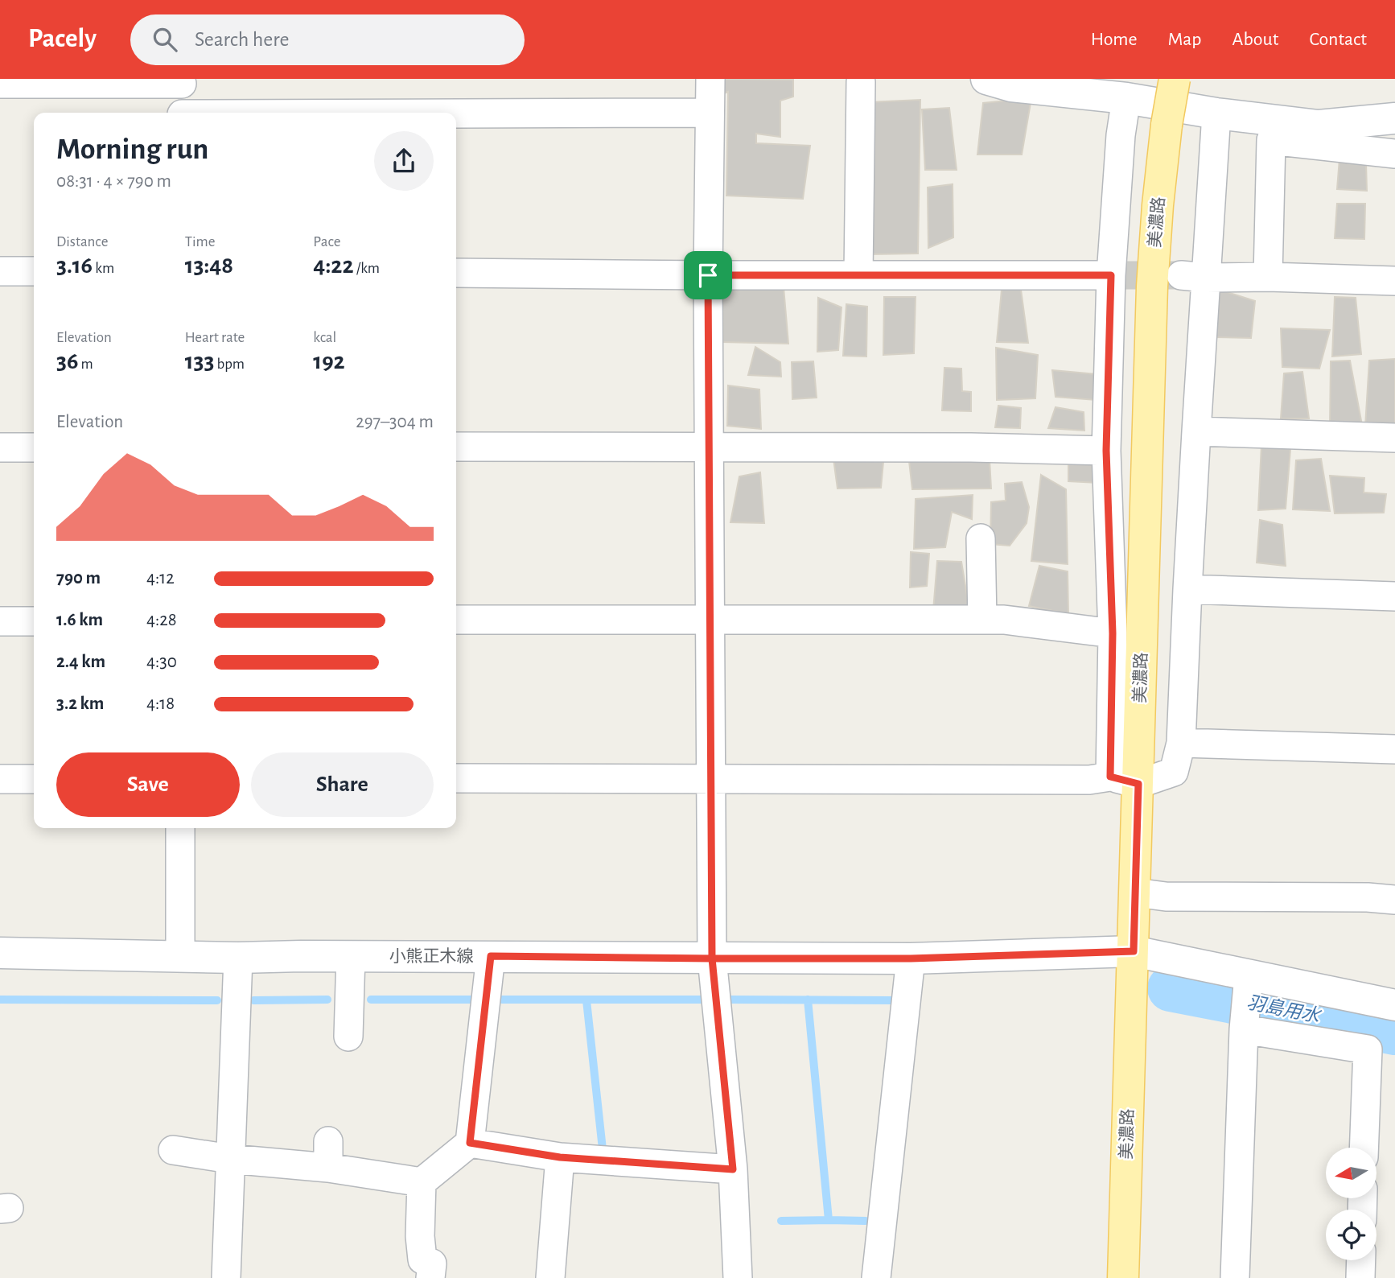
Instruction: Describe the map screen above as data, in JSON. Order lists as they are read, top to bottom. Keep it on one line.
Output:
{"streets":{"main road":["美濃路","小熊正木線"]},"crossings":[["美濃路","小熊正木線"]],"water":["羽島用水"],"north":"left","page":{"header":"Pacely","search":"Search here","nav":["Home","Map","About","Contact"],"heading":["Morning run","08:31 · 4 × 790 m"],"stats":[["Distance","3.16 km"],["Time","13:48"],["Pace","4:22 /km"],["Elevation","36 m"],["Heart rate","133 bpm"],["kcal","192"]],"chart":["Elevation","297–304 m"],"list":[{"name":"790 m","note":"4:12"},{"name":"1.6 km","note":"4:28"},{"name":"2.4 km","note":"4:30"},{"name":"3.2 km","note":"4:18"}],"buttons":["Save","Share"]}}
